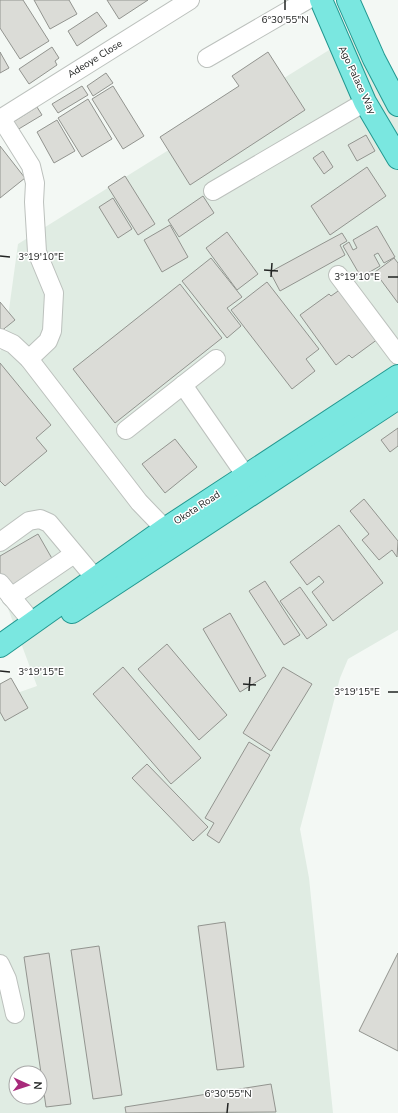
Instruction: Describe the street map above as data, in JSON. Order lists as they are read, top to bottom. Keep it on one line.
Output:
{"streets":{"main road":["Ago Palace Way","Okota Road"],"street":["Adeoye Close"]},"north":"right","coordinates":["6°30'55\"N","3°19'10\"E","3°19'15\"E"]}
